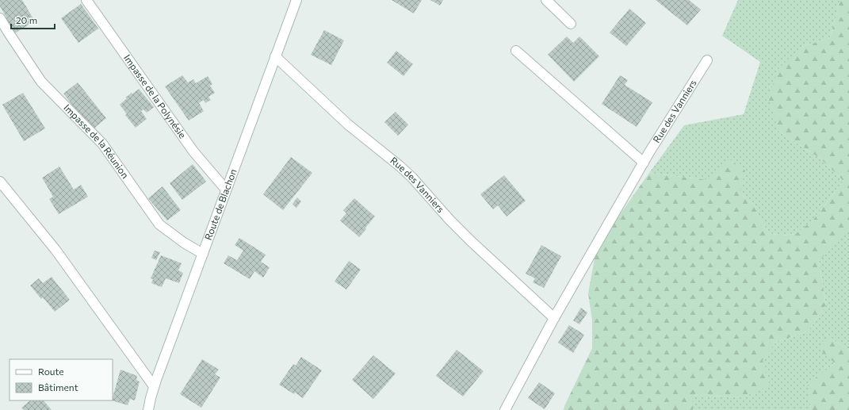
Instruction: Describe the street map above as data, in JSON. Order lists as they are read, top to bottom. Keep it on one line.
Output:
{"streets":{"street":["Impasse de la Polynésie","Rue des Vanniers","Impasse de la Réunion","Route de Blachon"]},"crossings":[["Impasse de la Polynésie","Route de Blachon"],["Rue des Vanniers","Route de Blachon"],["Impasse de la Réunion","Route de Blachon"]],"legend":["Route","Bâtiment"],"scale_bar":"20 m"}
